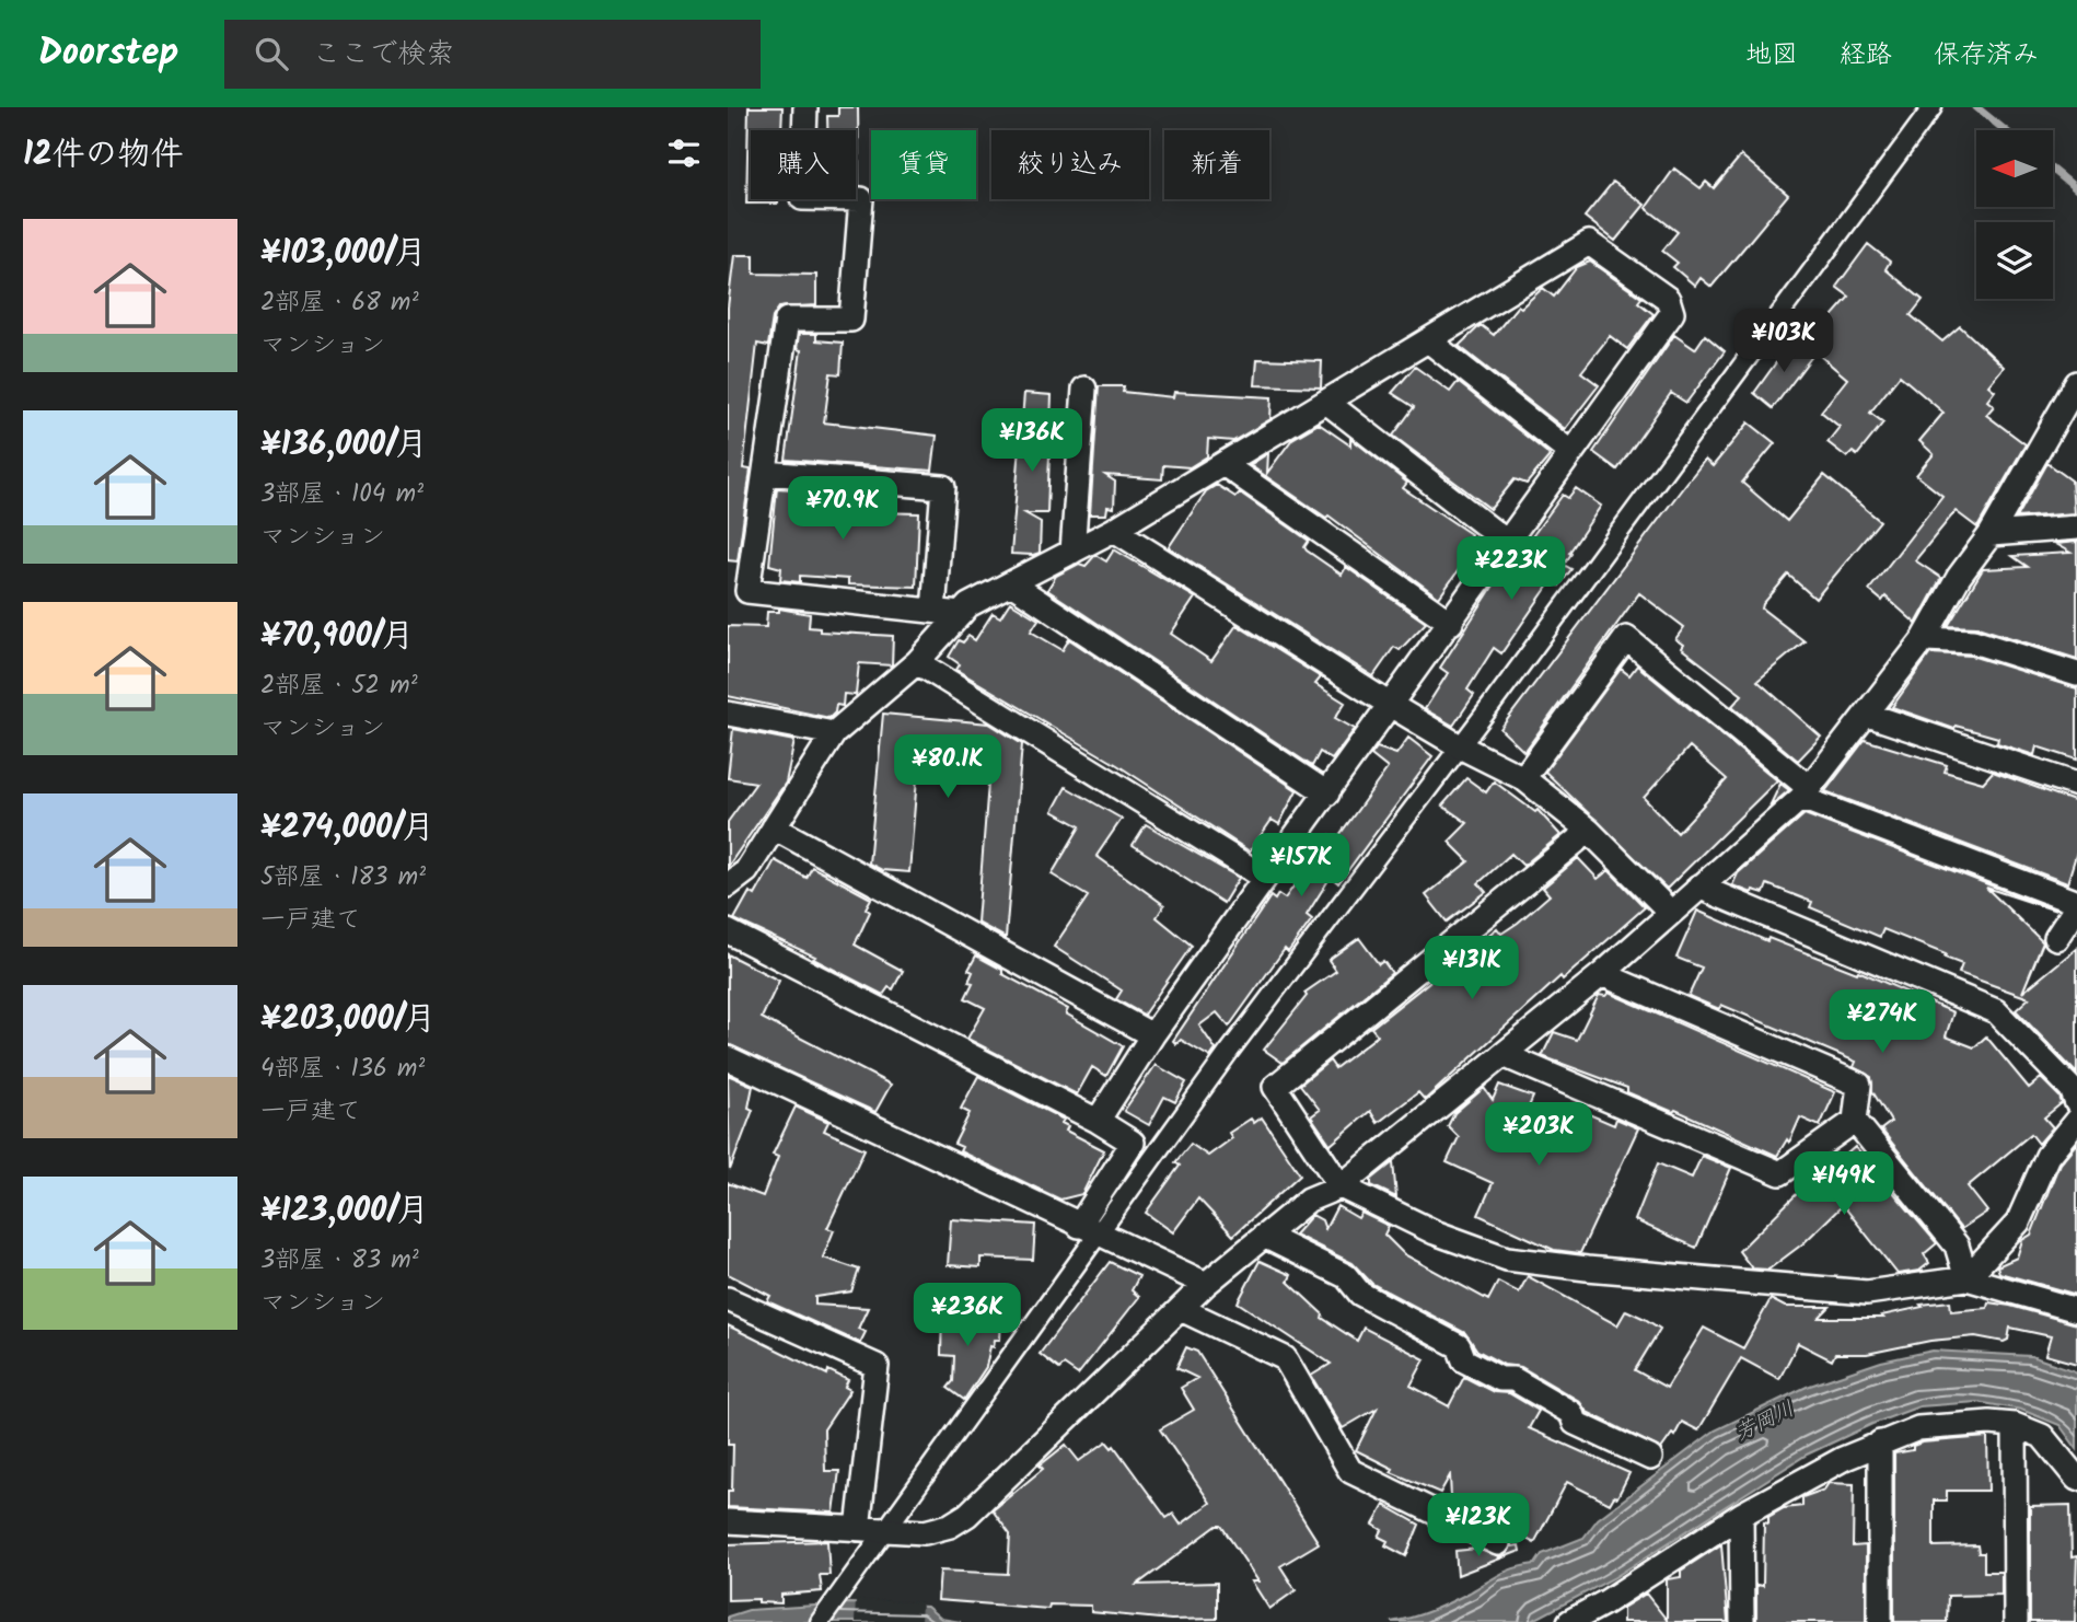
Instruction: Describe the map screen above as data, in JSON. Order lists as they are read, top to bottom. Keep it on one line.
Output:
{"water":["芳岡川"],"north":"left","page":{"header":"Doorstep","search":"ここで検索","nav":["地図","経路","保存済み"],"heading":"12件の物件","chip":["購入","賃貸","絞り込み","新着"],"list":[{"name":"¥103,000/月","note":"2部屋 · 68 m² · マンション"},{"name":"¥136,000/月","note":"3部屋 · 104 m² · マンション"},{"name":"¥70,900/月","note":"2部屋 · 52 m² · マンション"},{"name":"¥274,000/月","note":"5部屋 · 183 m² · 一戸建て"},{"name":"¥203,000/月","note":"4部屋 · 136 m² · 一戸建て"},{"name":"¥123,000/月","note":"3部屋 · 83 m² · マンション"}],"price":["¥103K","¥136K","¥70.9K","¥223K","¥80.1K","¥157K","¥131K","¥274K","¥203K","¥149K","¥236K","¥123K"]}}
